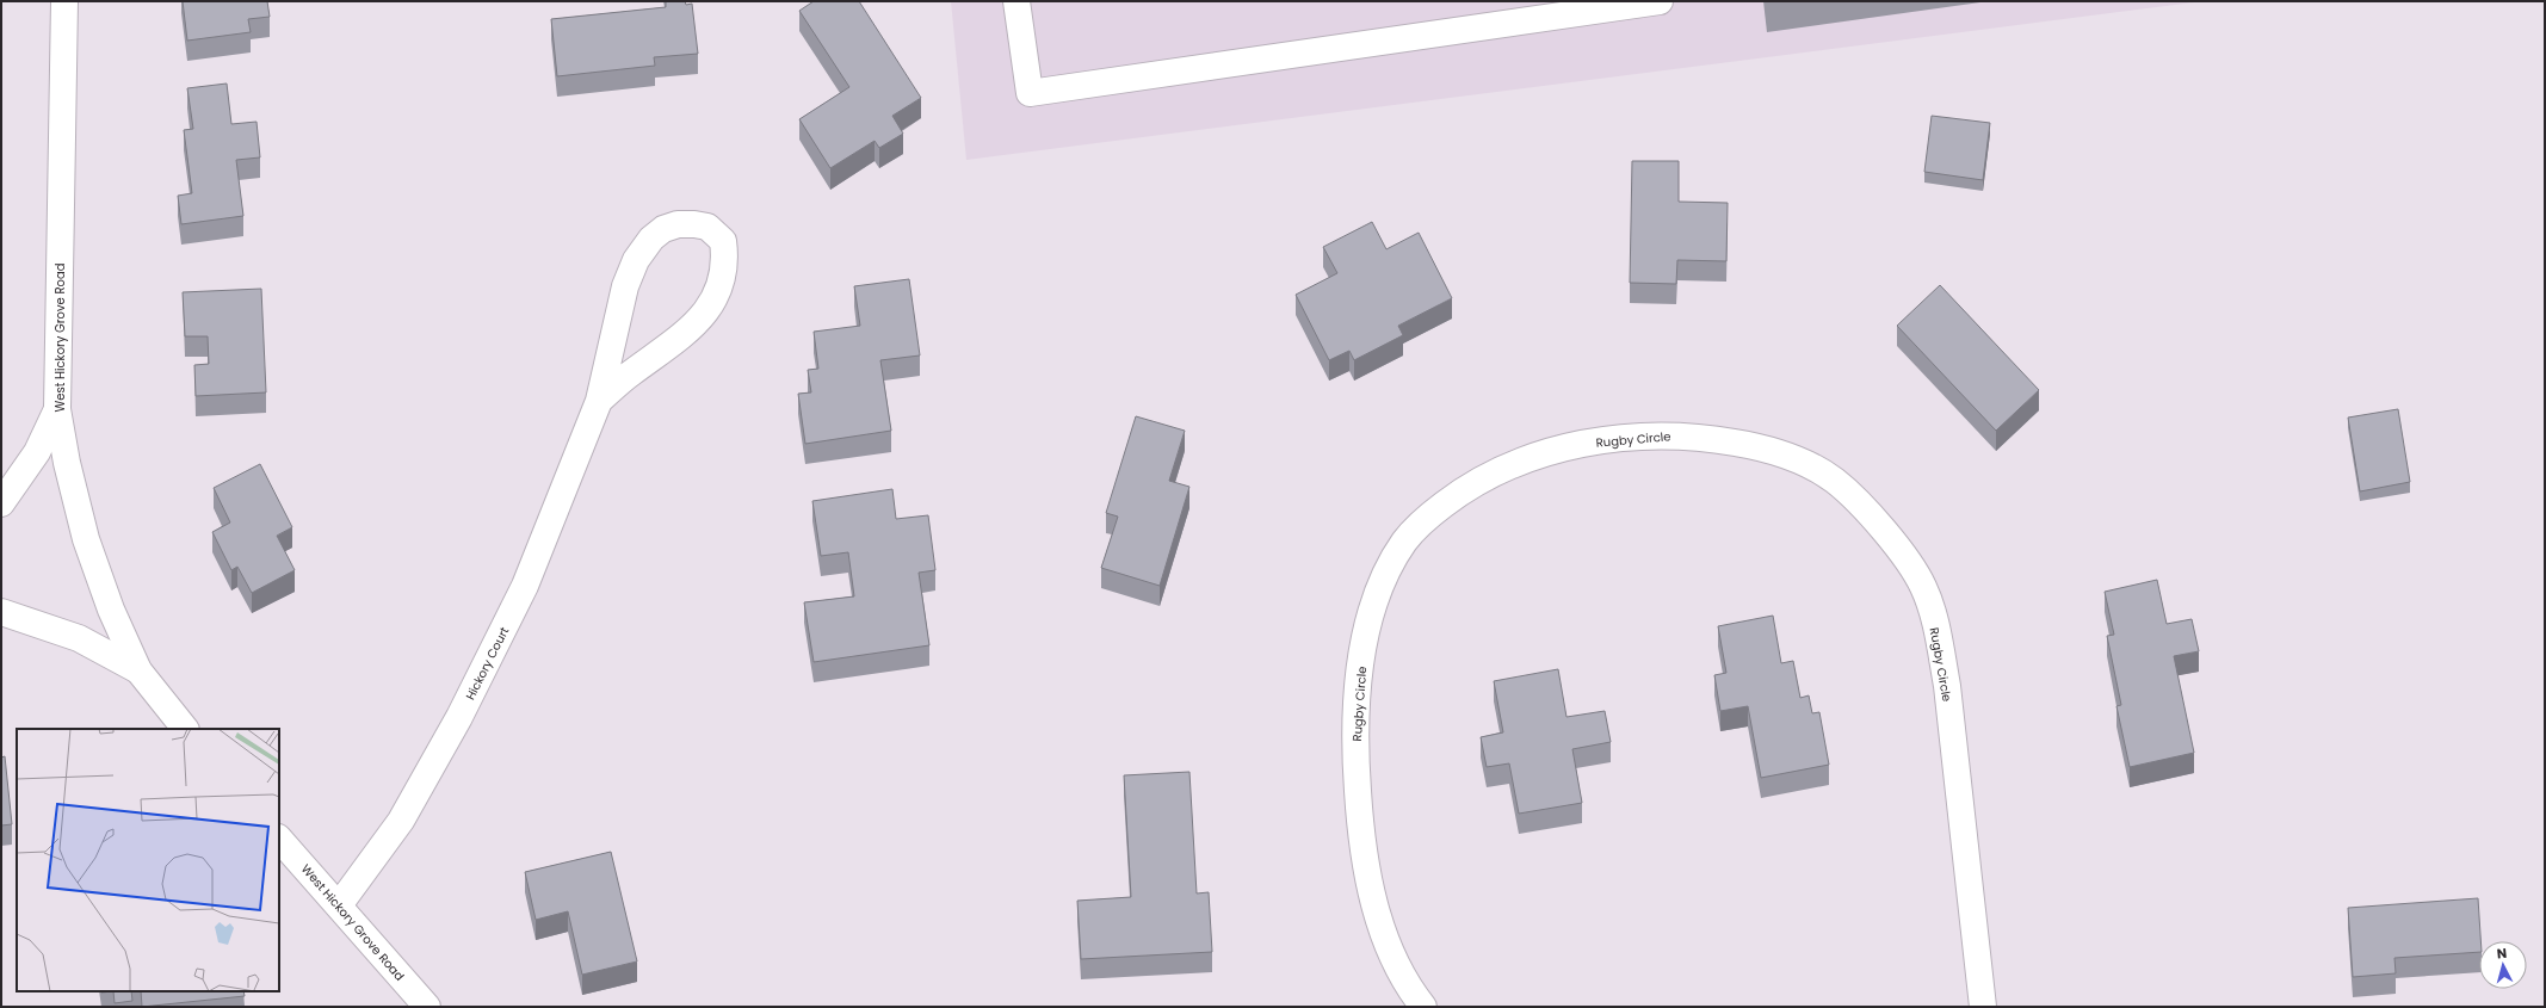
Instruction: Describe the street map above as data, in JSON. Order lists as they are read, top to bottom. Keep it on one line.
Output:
{"streets":{"street":["West Hickory Grove Road","Rugby Circle","Hickory Court"]},"crossings":[["West Hickory Grove Road","Hickory Court"]],"north":"top"}
